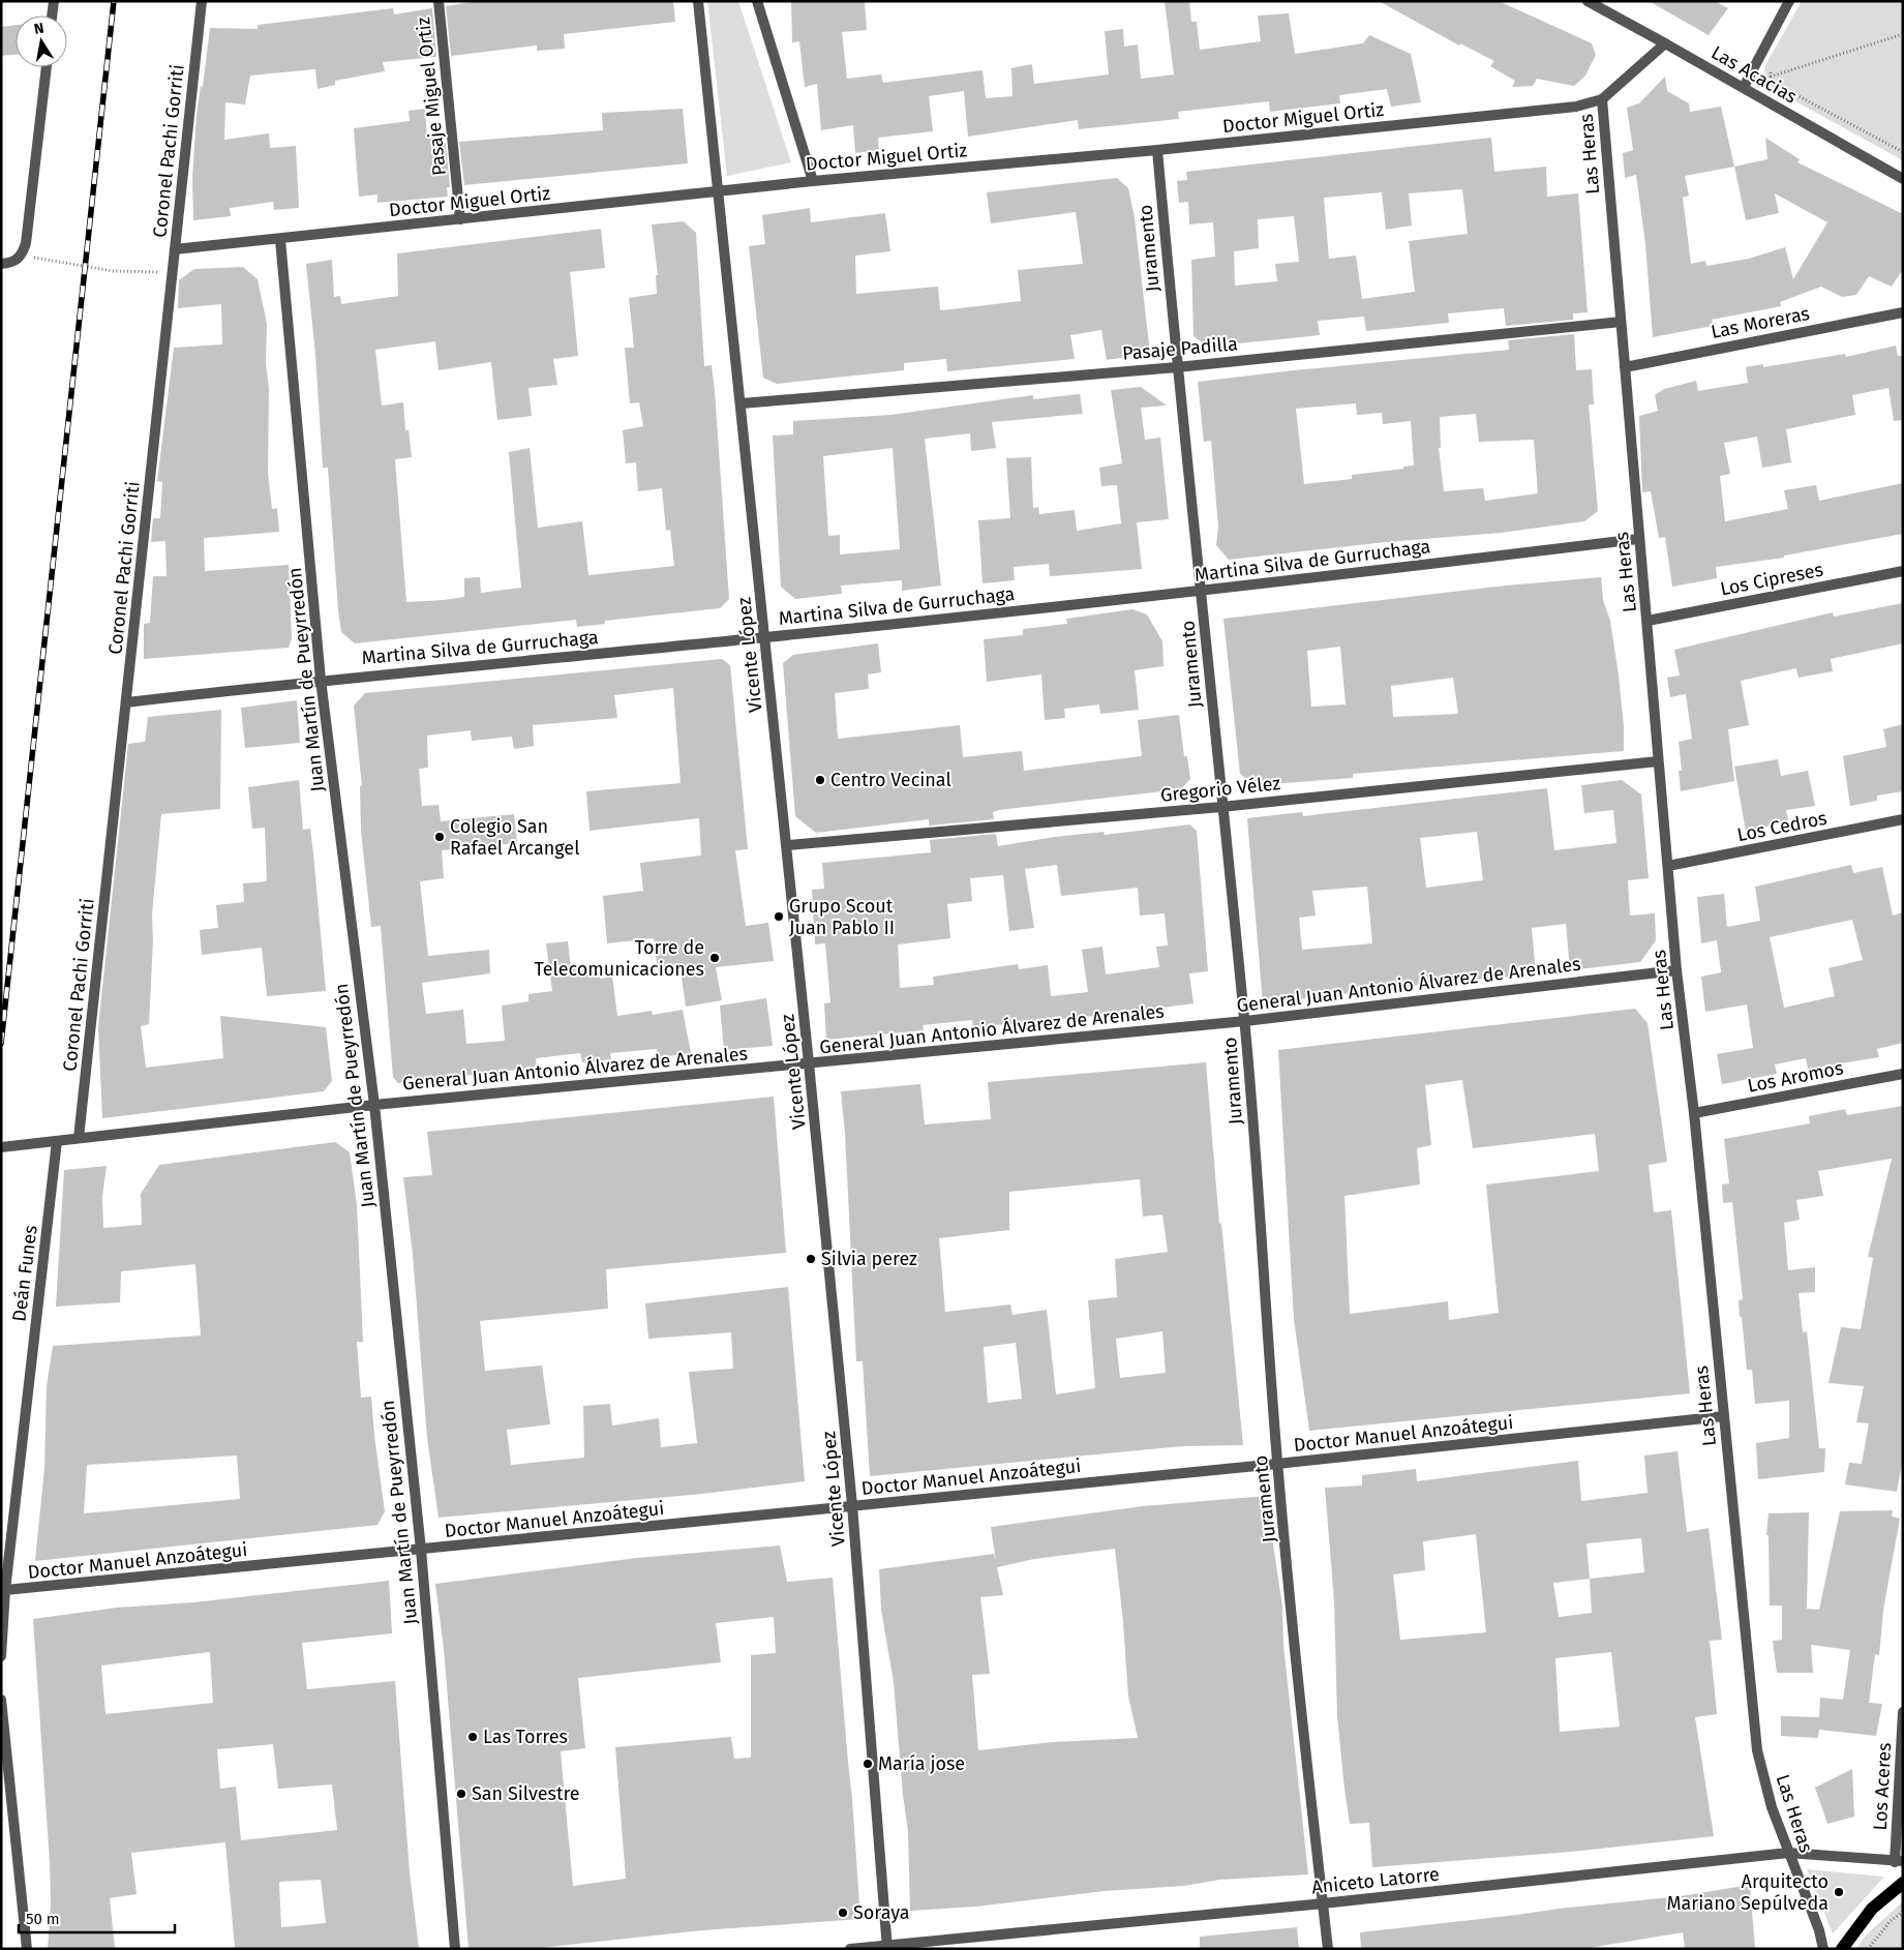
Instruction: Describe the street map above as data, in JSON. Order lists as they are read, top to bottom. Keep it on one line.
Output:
{"streets":{"street":["Las Acacias","Pasaje Miguel Ortiz","Doctor Miguel Ortiz","Coronel Pachi Gorriti","Las Heras","Juramento","Las Moreras","Pasaje Padilla","Martina Silva de Gurruchaga","Los Cipreses","Vicente López","Juan Martín de Pueyrredón","Gregorio Vélez","Los Cedros","General Juan Antonio Álvarez de Arenales","Los Aromos","Deán Funes","Doctor Manuel Anzoátegui","Los Aceres","Aniceto Latorre"]},"crossings":[["Las Acacias","Las Heras"],["Pasaje Miguel Ortiz","Doctor Miguel Ortiz"],["Doctor Miguel Ortiz","Coronel Pachi Gorriti"],["Doctor Miguel Ortiz","Las Heras"],["Doctor Miguel Ortiz","Juramento"],["Doctor Miguel Ortiz","Vicente López"],["Doctor Miguel Ortiz","Juan Martín de Pueyrredón"],["Coronel Pachi Gorriti","Martina Silva de Gurruchaga"],["Coronel Pachi Gorriti","General Juan Antonio Álvarez de Arenales"],["Las Heras","Las Moreras"],["Las Heras","Pasaje Padilla"],["Las Heras","Martina Silva de Gurruchaga"],["Las Heras","Los Cipreses"],["Las Heras","Gregorio Vélez"],["Las Heras","Los Cedros"],["Las Heras","General Juan Antonio Álvarez de Arenales"],["Las Heras","Los Aromos"],["Las Heras","Doctor Manuel Anzoátegui"],["Las Heras","Aniceto Latorre"],["Juramento","Pasaje Padilla"],["Juramento","Martina Silva de Gurruchaga"],["Juramento","Gregorio Vélez"],["Juramento","General Juan Antonio Álvarez de Arenales"],["Juramento","Doctor Manuel Anzoátegui"],["Juramento","Aniceto Latorre"],["Pasaje Padilla","Vicente López"],["Martina Silva de Gurruchaga","Vicente López"],["Martina Silva de Gurruchaga","Juan Martín de Pueyrredón"],["Vicente López","Gregorio Vélez"],["Vicente López","General Juan Antonio Álvarez de Arenales"],["Vicente López","Doctor Manuel Anzoátegui"],["Vicente López","Aniceto Latorre"],["Juan Martín de Pueyrredón","General Juan Antonio Álvarez de Arenales"],["Juan Martín de Pueyrredón","Doctor Manuel Anzoátegui"],["General Juan Antonio Álvarez de Arenales","Deán Funes"],["Deán Funes","Doctor Manuel Anzoátegui"],["Los Aceres","Aniceto Latorre"]],"places":["Centro Vecinal","Colegio San Rafael Arcangel","Grupo Scout Juan Pablo II","Torre de Telecomunicaciones","Silvia perez","Las Torres","María jose","San Silvestre","Arquitecto Mariano Sepúlveda","Soraya"],"scale_bar":"50 m","north":"top"}
